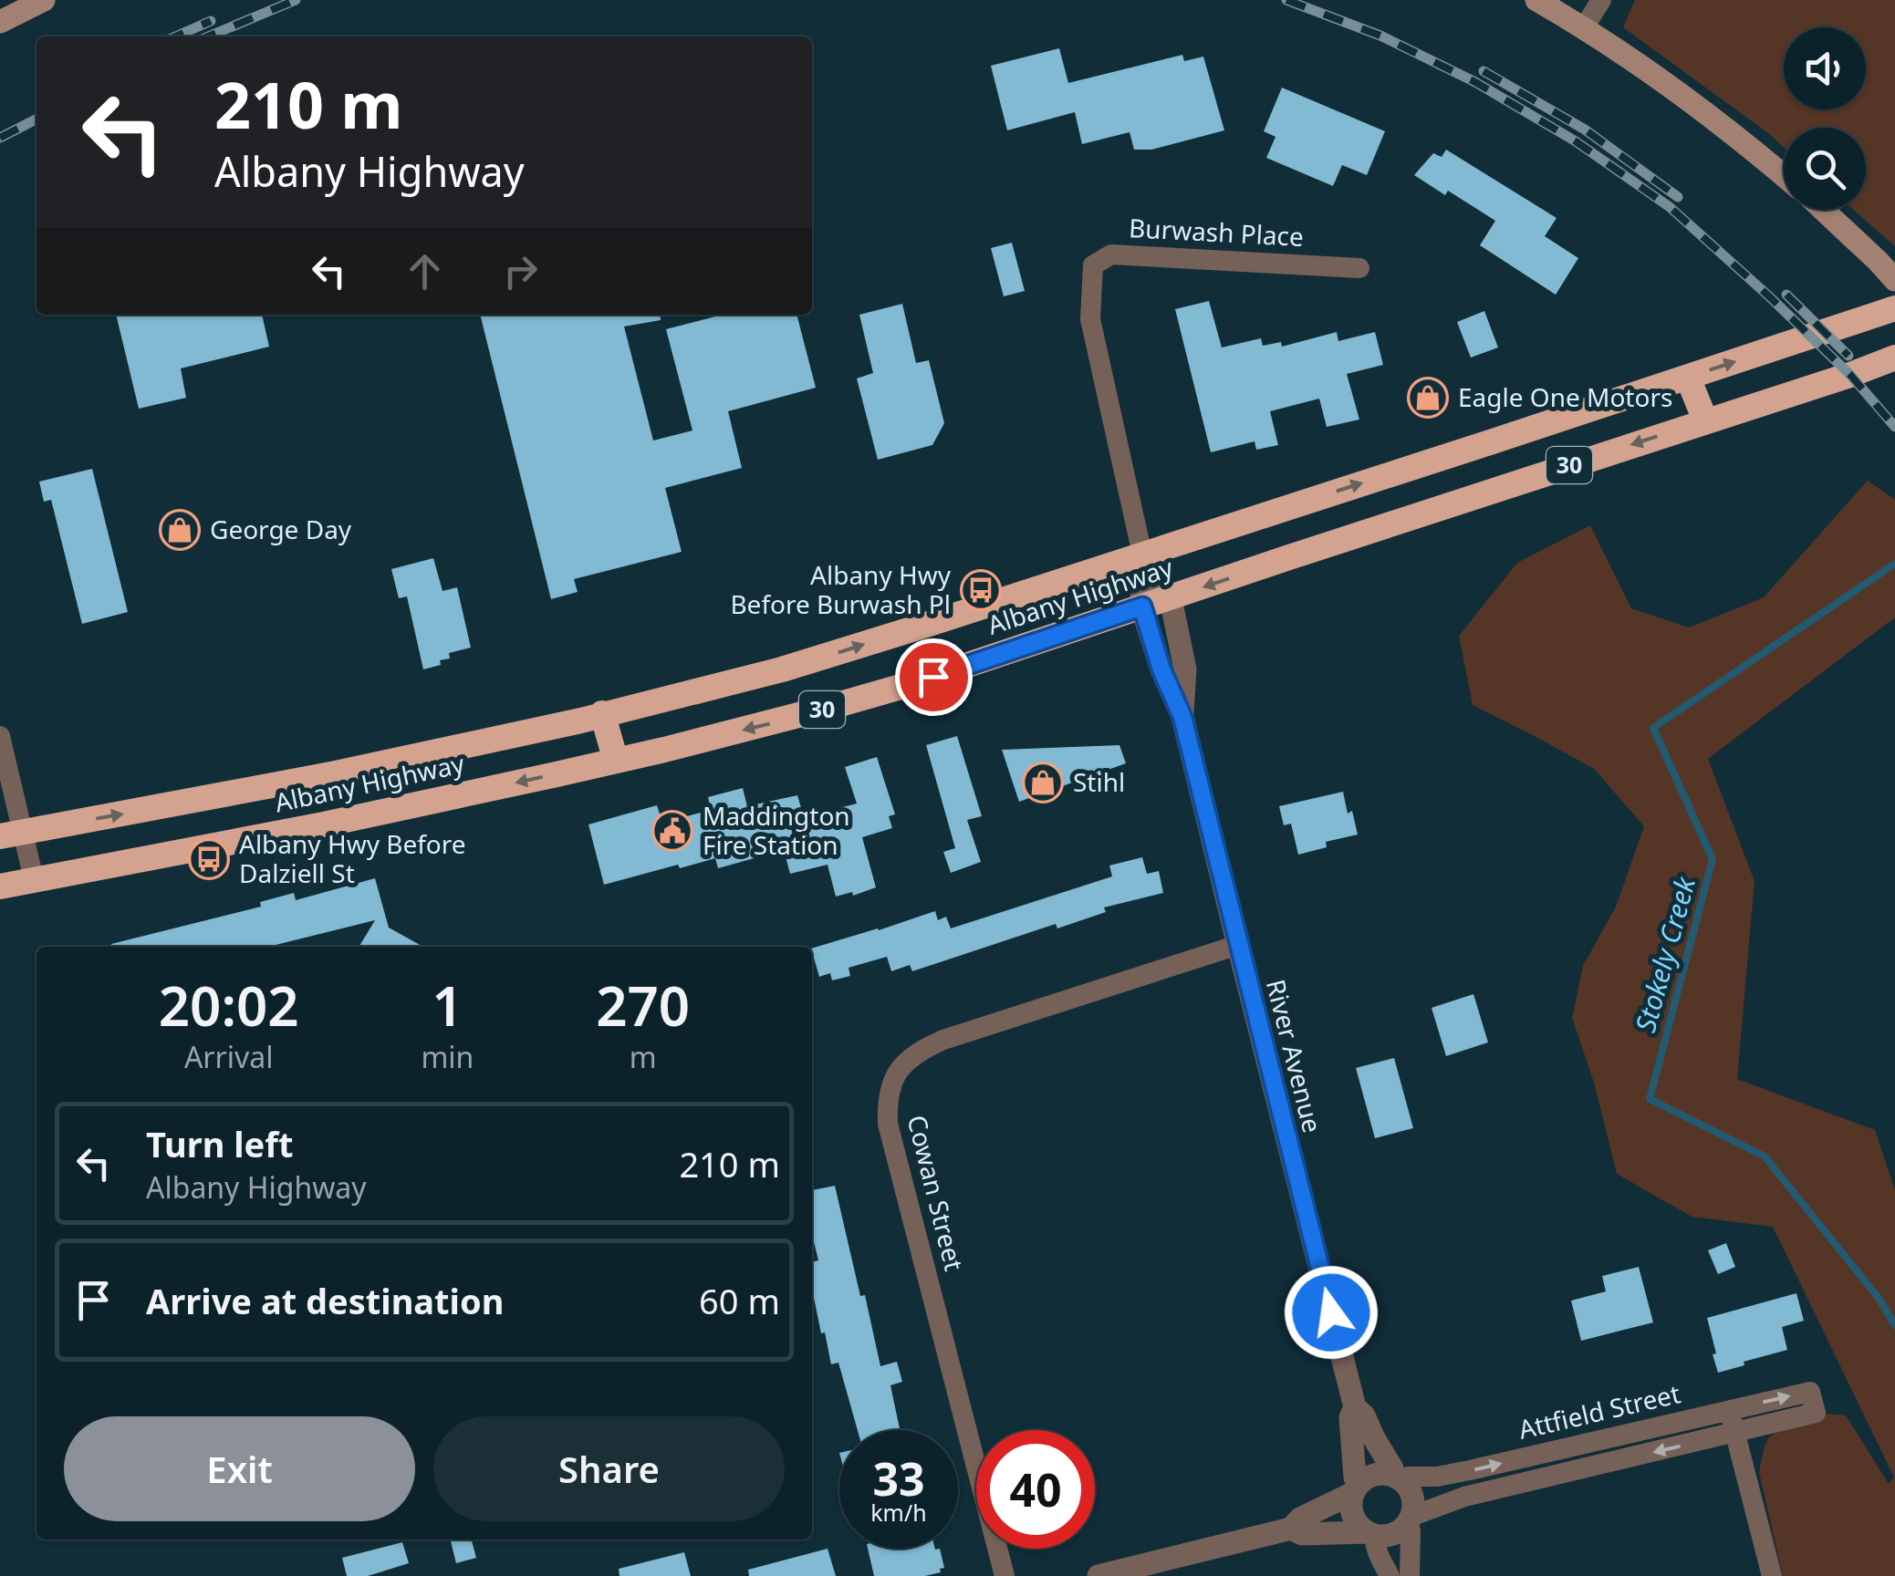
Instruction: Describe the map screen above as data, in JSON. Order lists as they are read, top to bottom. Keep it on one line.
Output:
{"streets":{"highway":["30","Albany Highway"],"street":["Burwash Place","River Avenue","Cowan Street","Attfield Street"]},"crossings":[["Burwash Place","Albany Highway"],["Burwash Place","River Avenue"],["Albany Highway","River Avenue"],["River Avenue","Cowan Street"],["River Avenue","Attfield Street"]],"water":["Stokely Creek"],"places":{"shop":["Eagle One Motors","George Day","Stihl"],"bus stop":["Albany Hwy Before Burwash Pl","Albany Hwy Before Dalziell St"],"public building":["Maddington Fire Station"]},"page":{"turn":["210 m","Albany Highway"],"eta":["20:02","Arrival","1","min","270","m"],"list":[{"name":"Turn left","note":"Albany Highway","value":"210 m"},{"name":"Arrive at destination","value":"60 m"}],"buttons":["Exit","Share"],"speed":"33 km/h","limit":"40"}}
